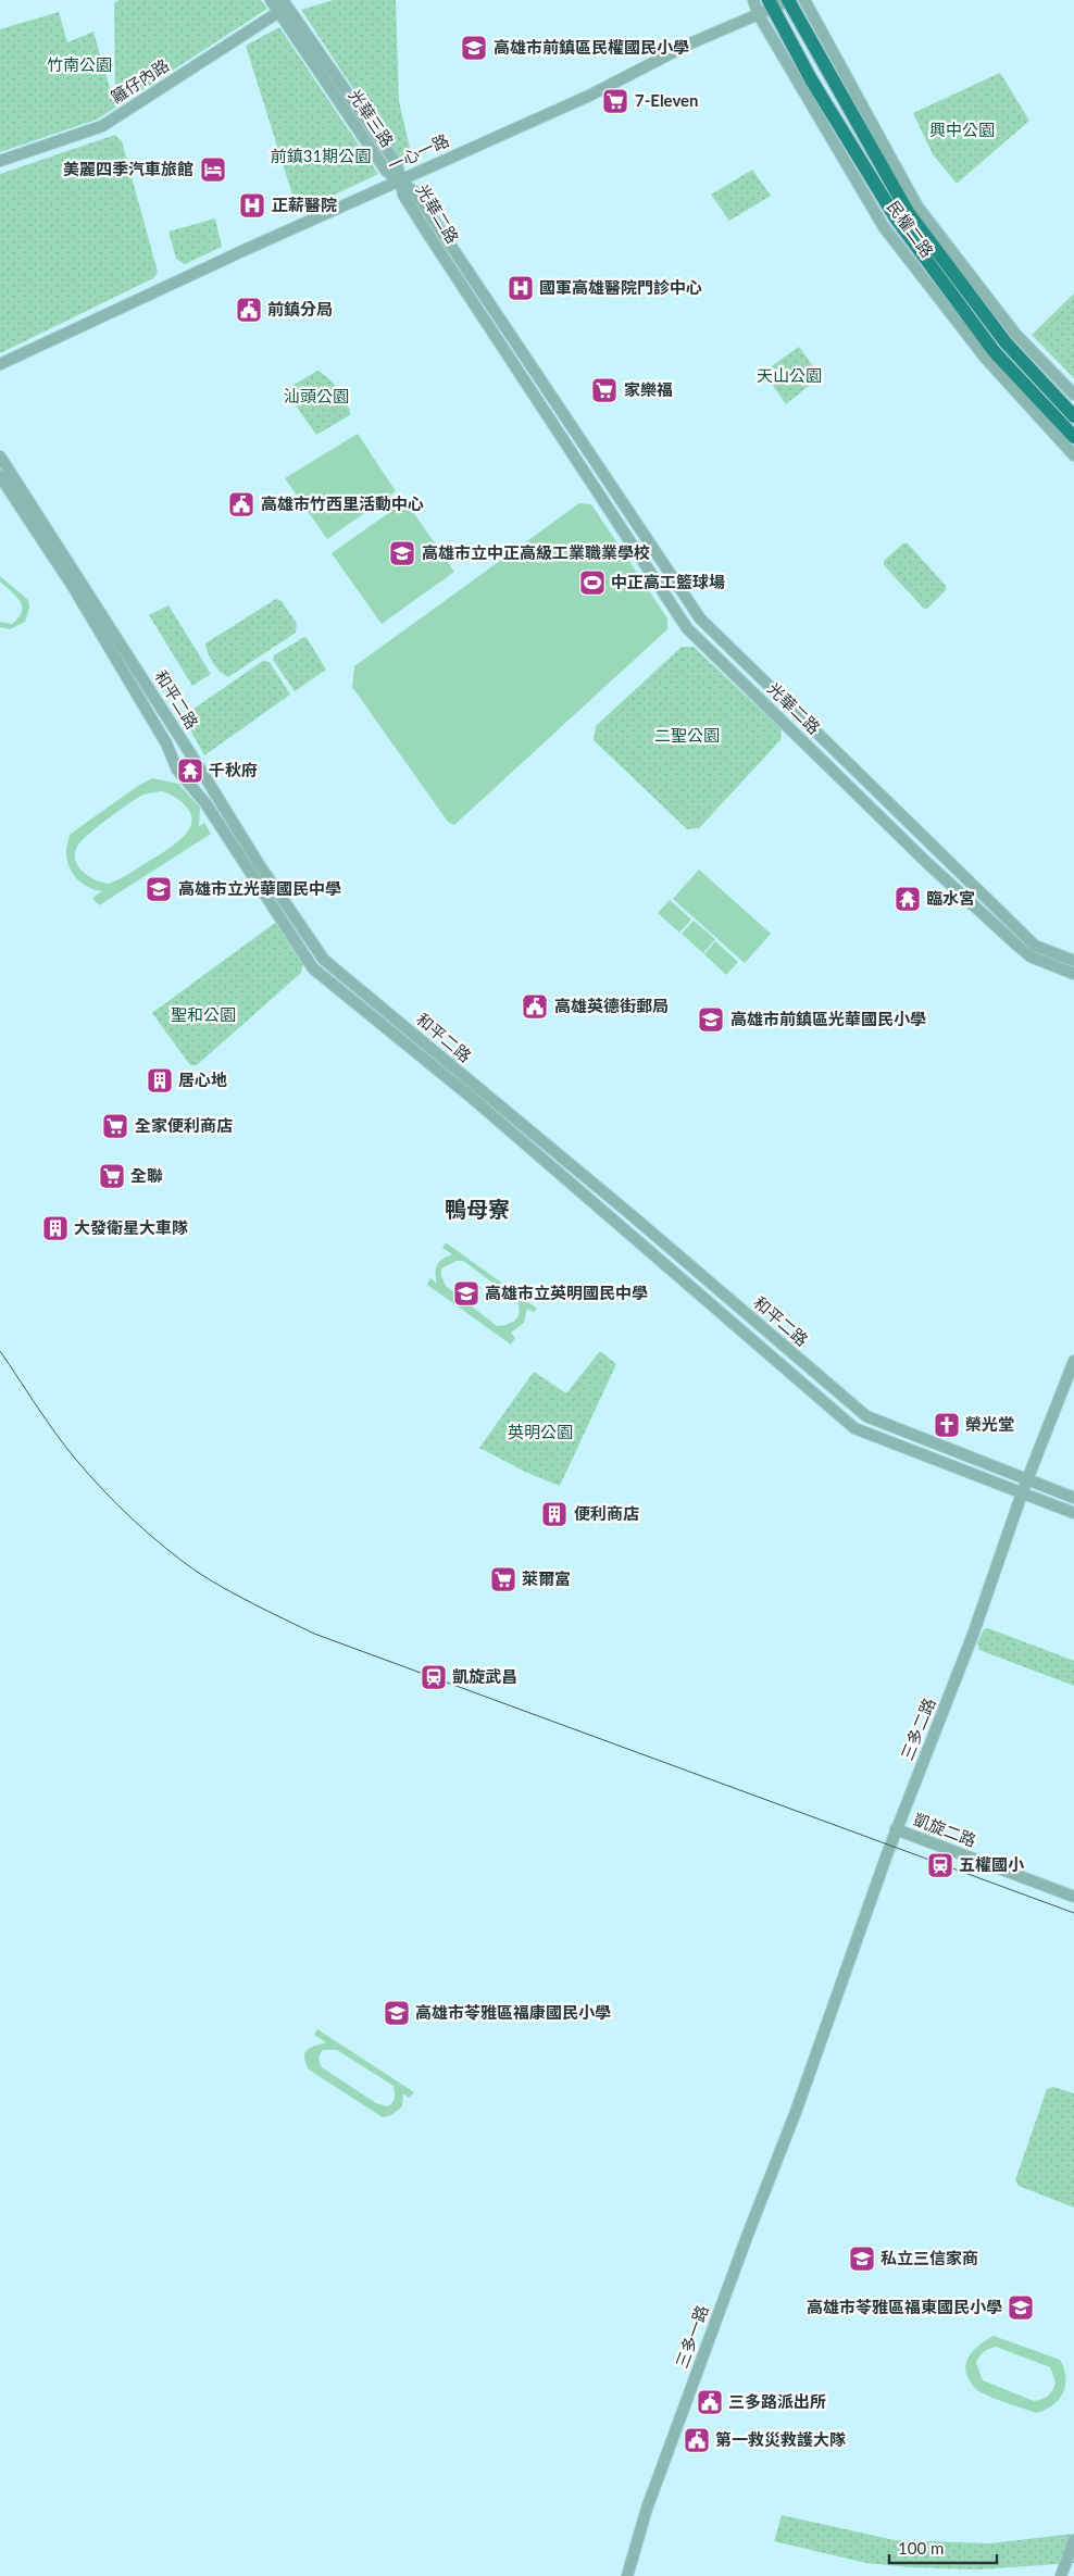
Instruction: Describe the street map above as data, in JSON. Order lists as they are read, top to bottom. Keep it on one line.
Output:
{"streets":{"main road":["民權二路"],"street":["籬仔內路","光華三路","一心一路","光華二路","和平二路","三多二路","凱旋二路","三多一路"]},"crossings":[["籬仔內路","光華三路"],["光華三路","一心一路"],["光華三路","光華二路"],["一心一路","光華二路"],["一心一路","民權二路"],["和平二路","三多二路"],["三多二路","凱旋二路"],["三多二路","三多一路"]],"districts":["鴨母寮"],"parks":["竹南公園","興中公園","前鎮31期公園","天山公園","汕頭公園","二聖公園","聖和公園","英明公園"],"places":{"school or university":["高雄市前鎮區民權國民小學","高雄市立中正高級工業職業學校","高雄市立光華國民中學","高雄市前鎮區光華國民小學","高雄市立英明國民中學","高雄市苓雅區福康國民小學","私立三信家商","高雄市苓雅區福東國民小學"],"supermarket":["7-Eleven","家樂福","全家便利商店","全聯","萊爾富"],"hotel":["美麗四季汽車旅館"],"hospital":["正薪醫院","國軍高雄醫院門診中心"],"public building":["前鎮分局","高雄市竹西里活動中心","高雄英德街郵局","三多路派出所","第一救災救護大隊"],"sports":["中正高工籃球場"],"temple":["千秋府","臨水宮"],"building":["居心地","大發衛星大車隊","便利商店"],"church":["榮光堂"],"station":["凱旋武昌","五權國小"]},"scale_bar":"100 m"}
